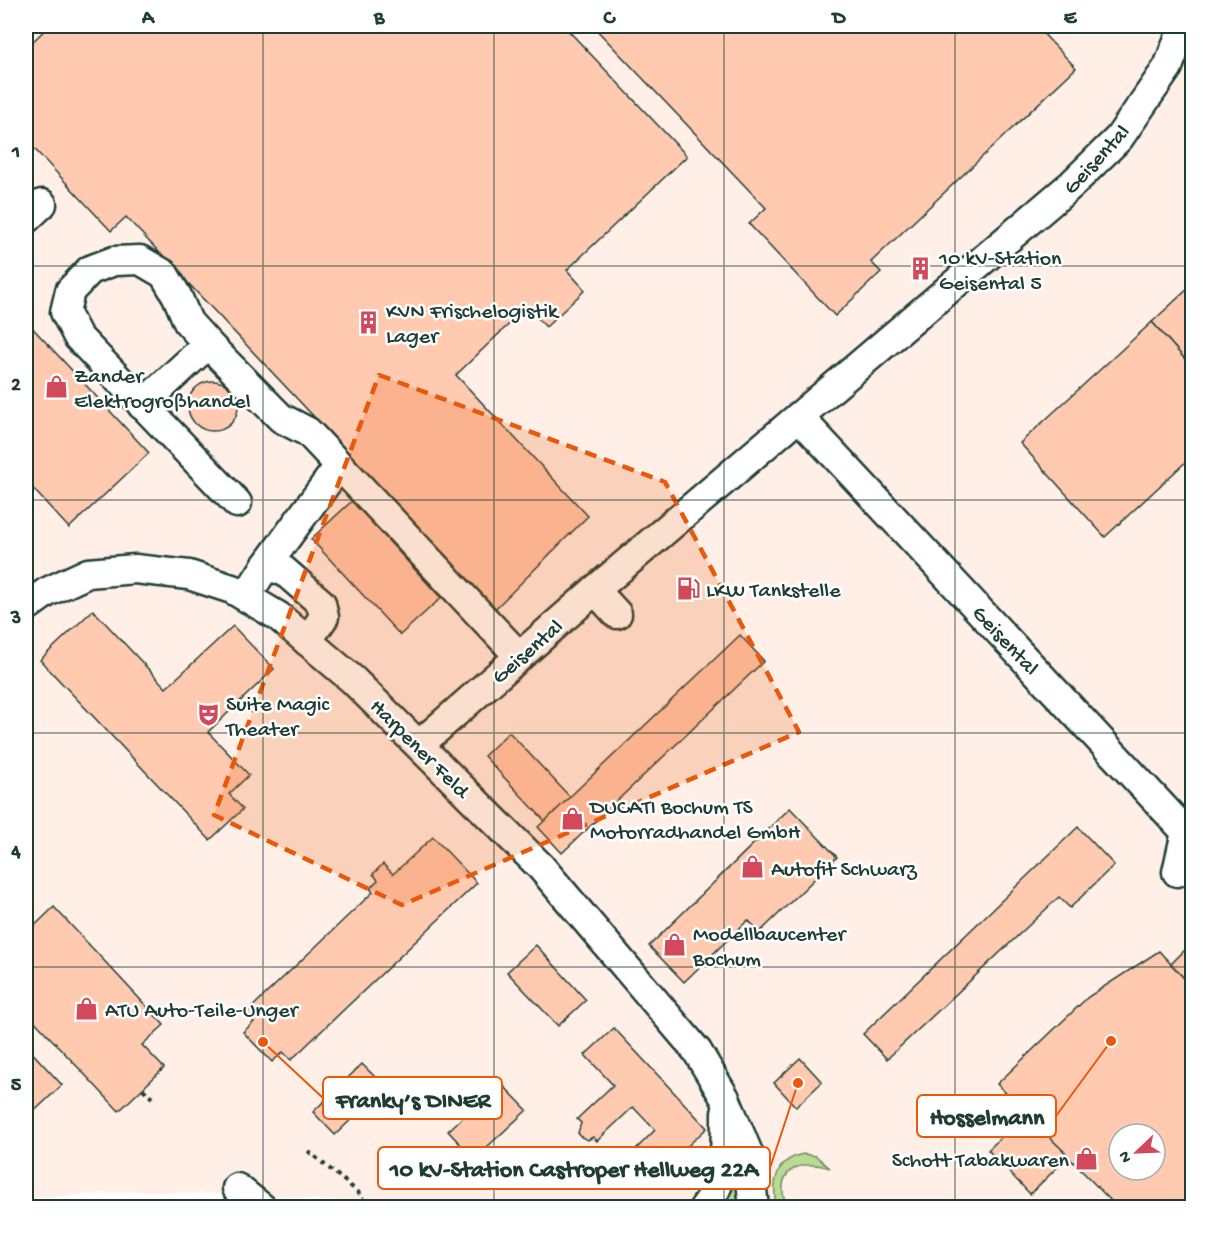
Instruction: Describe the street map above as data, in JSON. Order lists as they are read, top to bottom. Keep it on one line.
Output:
{"streets":{"street":["Geisental","Harpener Feld"]},"crossings":[["Geisental","Harpener Feld"]],"places":{"building":["10 kV-Station Geisental 5","KVN Frischelogistik Lager"],"shop":["Zander Elektrogroßhandel","DUCATI Bochum TS Motorradhandel GmbH","Autofit Schwarz","Modellbaucenter Bochum","ATU Auto-Teile-Unger","Schott Tabakwaren"],"fuel station":["LKW Tankstelle"],"theatre":["Suite Magic Theater"],"other":["Hosselmann","Franky’s DINER","10 kV-Station Castroper Hellweg 22A"]},"north":"bottom left","grid":{"columns":["A","B","C","D","E"],"rows":["1","2","3","4","5"]}}
